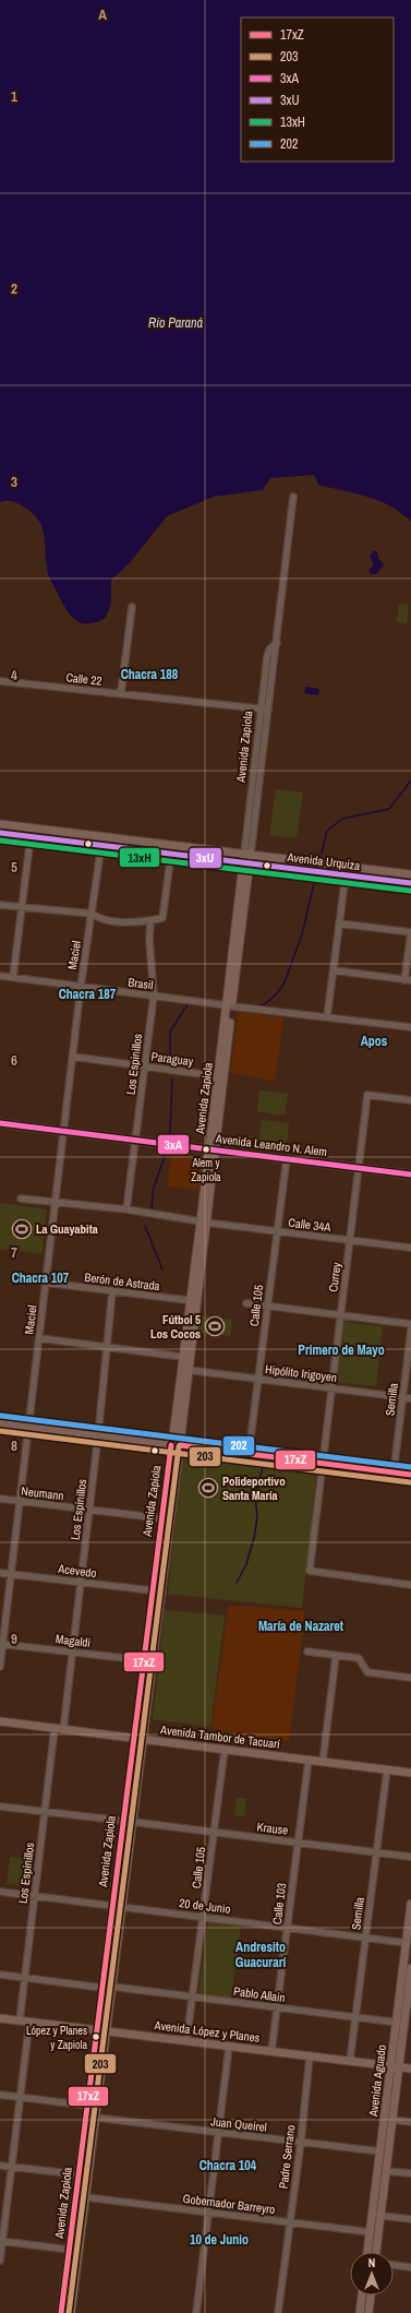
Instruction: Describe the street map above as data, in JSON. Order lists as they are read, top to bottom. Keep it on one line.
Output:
{"streets":{"main road":["Avenida Zapiola","Avenida Urquiza","Avenida Leandro N. Alem","Avenida Tambor de Tacuarí","Avenida López y Planes","Avenida Aguado"],"street":["Calle 22","Maciel","Brasil","Paraguay","Los Espinillos","Calle 34A","Currey","Berón de Astrada","Calle 105","Hipólito Irigoyen","Semilla","Neumann","Acevedo","Magaldi","Krause","Calle 103","20 de Junio","Pablo Allain","Juan Queirel","Padre Serrano","Gobernador Barreyro"]},"crossings":[["Calle 22","Avenida Zapiola"],["Avenida Zapiola","Avenida Urquiza"],["Avenida Zapiola","Brasil"],["Avenida Zapiola","Paraguay"],["Avenida Zapiola","Avenida Leandro N. Alem"],["Avenida Zapiola","Calle 34A"],["Avenida Zapiola","Berón de Astrada"],["Avenida Zapiola","Hipólito Irigoyen"],["Avenida Zapiola","Neumann"],["Avenida Zapiola","Acevedo"],["Avenida Zapiola","Magaldi"],["Avenida Zapiola","Avenida Tambor de Tacuarí"],["Avenida Zapiola","Krause"],["Avenida Zapiola","20 de Junio"],["Avenida Zapiola","Pablo Allain"],["Avenida Zapiola","Avenida López y Planes"],["Avenida Zapiola","Juan Queirel"],["Avenida Zapiola","Gobernador Barreyro"],["Avenida Urquiza","Maciel"],["Maciel","Brasil"],["Maciel","Paraguay"],["Maciel","Avenida Leandro N. Alem"],["Maciel","Calle 34A"],["Maciel","Berón de Astrada"],["Maciel","Neumann"],["Maciel","Acevedo"],["Maciel","Magaldi"],["Brasil","Los Espinillos"],["Paraguay","Los Espinillos"],["Los Espinillos","Avenida Leandro N. Alem"],["Los Espinillos","Calle 34A"],["Los Espinillos","Berón de Astrada"],["Los Espinillos","Neumann"],["Los Espinillos","Acevedo"],["Los Espinillos","Magaldi"],["Los Espinillos","Avenida Tambor de Tacuarí"],["Los Espinillos","20 de Junio"],["Los Espinillos","Avenida López y Planes"],["Avenida Leandro N. Alem","Currey"],["Avenida Leandro N. Alem","Calle 105"],["Calle 34A","Currey"],["Calle 34A","Calle 105"],["Currey","Hipólito Irigoyen"],["Calle 105","Hipólito Irigoyen"],["Calle 105","Avenida Tambor de Tacuarí"],["Calle 105","Krause"],["Calle 105","20 de Junio"],["Calle 105","Pablo Allain"],["Calle 105","Avenida López y Planes"],["Hipólito Irigoyen","Semilla"],["Semilla","Avenida Tambor de Tacuarí"],["Semilla","Krause"],["Semilla","20 de Junio"],["Semilla","Pablo Allain"],["Semilla","Avenida López y Planes"],["Avenida Tambor de Tacuarí","Calle 103"],["Krause","Calle 103"],["Calle 103","20 de Junio"],["Calle 103","Pablo Allain"],["Calle 103","Avenida López y Planes"],["20 de Junio","Avenida Aguado"],["Pablo Allain","Avenida Aguado"],["Avenida López y Planes","Avenida Aguado"],["Avenida López y Planes","Padre Serrano"],["Avenida Aguado","Juan Queirel"],["Avenida Aguado","Gobernador Barreyro"],["Juan Queirel","Padre Serrano"],["Padre Serrano","Gobernador Barreyro"]],"districts":["Chacra 188","Chacra 187","Apos","Chacra 107","Primero de Mayo","María de Nazaret","Andresito Guacurarí","Chacra 104","10 de Junio"],"water":["Río Paraná"],"places":{"other":["Alem y Zapiola","López y Planes y Zapiola"],"sports":["La Guayabita","Fútbol 5 Los Cocos","Polideportivo Santa María"]},"lines":["transit line 3xU","transit line 13xH","transit line 3xA","transit line 202","transit line 203","transit line 17xZ"],"legend":["17xZ","203","3xA","3xU","13xH","202"],"north":"top","grid":{"columns":["A"],"rows":["1","2","3","4","5","6","7","8","9"]}}
